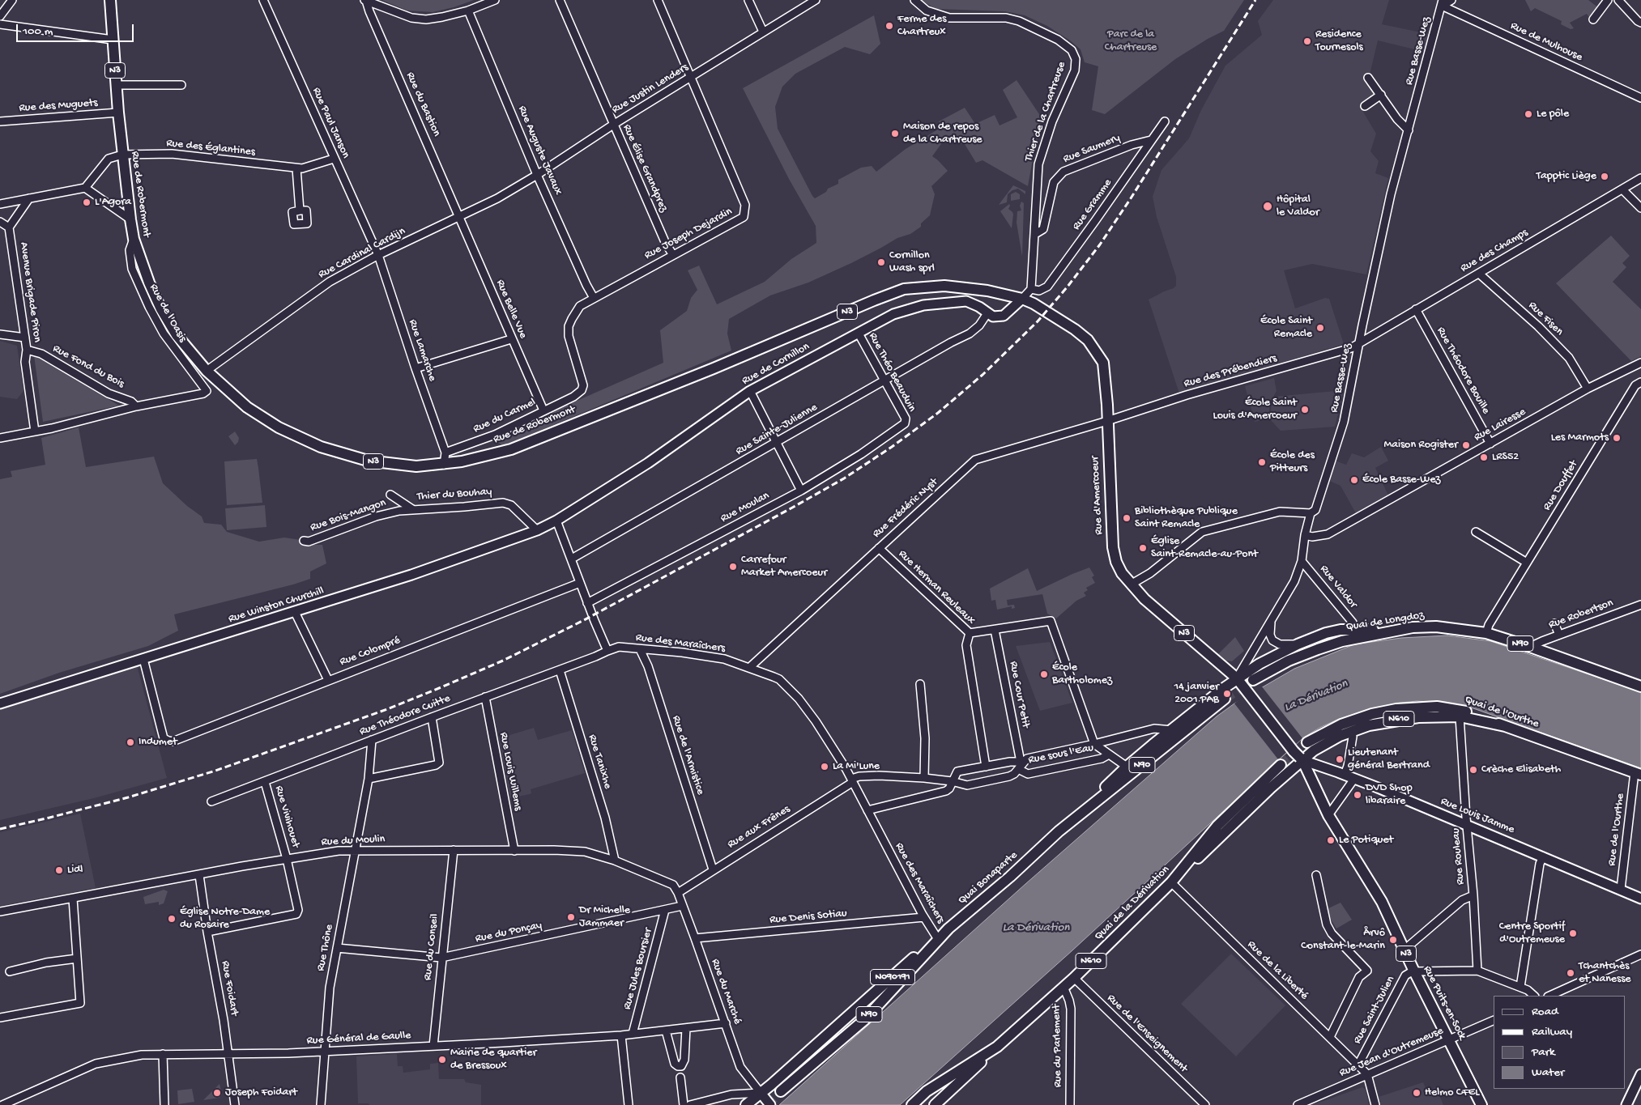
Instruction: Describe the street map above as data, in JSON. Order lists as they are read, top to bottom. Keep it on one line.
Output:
{"streets":{"main road":["N3","Rue de Robermont","Rue de Cornillon","Rue d'Amercoeur","Rue Winston Churchill","Quai de Longdoz","N90","Quai de l'Ourthe","N610","Rue Louis Jamme","Quai Bonaparte","Quai de la Dérivation","N090191","Rue Puits-en-Sock"],"street":["Rue de Mulhouse","Rue Basse-Wez","Rue Justin Lenders","Rue du Bastion","Rue des Muguets","Thier de la Chartreuse","Rue Paul Janson","Rue des Églantines","Rue Saumery","Rue Auguste Javaux","Rue Élise Grandprez","Rue Gramme","Rue Joseph Dejardin","Rue des Champs","Rue Cardinal Cardijn","Avenue Brigade Piron","Rue Belle Vue","Rue de l'Oasis","Rue Fisen","Rue Lamarche","Rue Fond du Bois","Rue Théodore Bouille","Rue des Prébendiers","Rue Théo Beauduin","Rue du Carmel","Rue Lairesse","Rue Sainte-Julienne","Rue Douffet","Thier du Bouhay","Rue Moulan","Rue Frédéric Nyst","Rue Bois-Mangon","Rue Valdor","Rue Herman Reuleaux","Rue Robertson","Rue des Maraîchers","Rue Colompré","Rue Cour Petit","Rue Théodore Cuitte","Rue sous l'Eau","Rue de l'Armistice","Rue Tanixhe","Rue Louis Willems","Rue Vivihouet","Rue aux Frênes","Rue de l'Ourthe","Rue du Moulin","Rue Rouleau","Rue Denis Sotiau","Rue du Ponçay","Rue du Conseil","Rue Thône","Rue Jules Boursier","Rue de la Liberté","Rue Foidart","Rue du Marché","Rue Saint-Julien","Rue de l'Enseignement","Rue Général de Gaulle","Rue du Parlement","Rue Jean d'Outremeuse"]},"crossings":[["Rue de Mulhouse","Rue Basse-Wez"],["Rue Basse-Wez","N3"],["Rue Basse-Wez","Rue des Champs"],["Rue Basse-Wez","Rue des Prébendiers"],["Rue Basse-Wez","Rue Lairesse"],["Rue Basse-Wez","Rue d'Amercoeur"],["Rue Basse-Wez","Rue Valdor"],["N3","Rue d'Amercoeur"],["N3","N610"],["N3","Rue Louis Jamme"],["N3","Rue Puits-en-Sock"],["Rue Justin Lenders","Rue Auguste Javaux"],["Rue Justin Lenders","Rue Élise Grandprez"],["Rue Justin Lenders","Rue Joseph Dejardin"],["Rue Justin Lenders","Rue Cardinal Cardijn"],["Rue du Bastion","Rue Cardinal Cardijn"],["Rue du Bastion","Rue Belle Vue"],["Rue des Muguets","Rue de Robermont"],["Thier de la Chartreuse","Rue Saumery"],["Thier de la Chartreuse","Rue Gramme"],["Rue Paul Janson","Rue des Églantines"],["Rue Paul Janson","Rue Cardinal Cardijn"],["Rue Paul Janson","Rue Lamarche"],["Rue des Églantines","Rue de Robermont"],["Rue Saumery","Rue Gramme"],["Rue Auguste Javaux","Rue Joseph Dejardin"],["Rue Élise Grandprez","Rue Joseph Dejardin"],["Rue de Robermont","Rue Cardinal Cardijn"],["Rue de Robermont","Rue de l'Oasis"],["Rue de Robermont","Rue d'Amercoeur"],["Rue Joseph Dejardin","Rue du Carmel"],["Rue des Champs","Rue Fisen"],["Rue des Champs","Rue Théodore Bouille"],["Rue des Champs","Rue des Prébendiers"],["Rue Cardinal Cardijn","Rue Belle Vue"],["Rue Cardinal Cardijn","Rue Lamarche"],["Avenue Brigade Piron","Rue Fond du Bois"],["Rue Belle Vue","Rue du Carmel"],["Rue de l'Oasis","Rue Fond du Bois"],["Rue Fisen","Rue Lairesse"],["Rue Lamarche","Rue du Carmel"],["Rue de Cornillon","Rue Théo Beauduin"],["Rue de Cornillon","Rue Sainte-Julienne"],["Rue de Cornillon","Rue Winston Churchill"],["Rue Théodore Bouille","Rue Lairesse"],["Rue des Prébendiers","Rue d'Amercoeur"],["Rue des Prébendiers","Rue Frédéric Nyst"],["Rue Théo Beauduin","Rue Sainte-Julienne"],["Rue Théo Beauduin","Rue Moulan"],["Rue Douffet","Quai de Longdoz"],["Thier du Bouhay","Rue Bois-Mangon"],["Thier du Bouhay","Rue Winston Churchill"],["Rue d'Amercoeur","Rue Frédéric Nyst"],["Rue Frédéric Nyst","Rue Herman Reuleaux"],["Rue Frédéric Nyst","Rue des Maraîchers"],["Rue Herman Reuleaux","Rue sous l'Eau"],["Rue Winston Churchill","Rue Colompré"],["Rue Robertson","Quai de Longdoz"],["Rue des Maraîchers","Rue Théodore Cuitte"],["Rue des Maraîchers","Rue sous l'Eau"],["Rue des Maraîchers","Rue de l'Armistice"],["Rue des Maraîchers","Rue aux Frênes"],["Rue des Maraîchers","Rue Denis Sotiau"],["Rue des Maraîchers","N090191"],["Rue Cour Petit","Rue sous l'Eau"],["Quai de l'Ourthe","N610"],["Quai de l'Ourthe","Rue de l'Ourthe"],["Rue Théodore Cuitte","Rue Tanixhe"],["Rue Théodore Cuitte","Rue Louis Willems"],["Rue Théodore Cuitte","Rue Vivihouet"],["Rue Théodore Cuitte","Rue Thône"],["N610","Rue Louis Jamme"],["N610","Rue Rouleau"],["N610","Quai de la Dérivation"],["Rue sous l'Eau","Rue aux Frênes"],["Rue de l'Armistice","Rue aux Frênes"],["Rue Tanixhe","Rue du Moulin"],["Rue Louis Willems","Rue du Moulin"],["Rue Louis Jamme","Rue de l'Ourthe"],["Rue Louis Jamme","Rue Rouleau"],["Rue Vivihouet","Rue du Moulin"],["Rue Vivihouet","Rue Foidart"],["Rue aux Frênes","Rue du Moulin"],["Rue aux Frênes","Rue du Marché"],["Rue du Moulin","Rue du Conseil"],["Rue du Moulin","Rue Thône"],["Rue du Moulin","Rue Foidart"],["Rue du Moulin","Rue du Marché"],["Quai Bonaparte","N090191"],["Quai de la Dérivation","Rue de la Liberté"],["Quai de la Dérivation","Rue de l'Enseignement"],["Quai de la Dérivation","Rue du Parlement"],["Rue Denis Sotiau","Rue du Marché"],["Rue du Ponçay","Rue du Conseil"],["Rue du Ponçay","Rue Thône"],["Rue du Ponçay","Rue Jules Boursier"],["Rue du Ponçay","Rue du Marché"],["Rue du Conseil","Rue Général de Gaulle"],["Rue Thône","Rue Général de Gaulle"],["Rue Jules Boursier","Rue Général de Gaulle"],["Rue de la Liberté","Rue Saint-Julien"],["Rue de la Liberté","Rue Jean d'Outremeuse"],["N090191","Rue du Marché"],["Rue Foidart","Rue Général de Gaulle"],["Rue du Marché","Rue Général de Gaulle"],["Rue Puits-en-Sock","Rue Saint-Julien"],["Rue Puits-en-Sock","Rue Jean d'Outremeuse"]],"water":["La Dérivation"],"parks":["Parc de la Chartreuse"],"places":["Ferme des Chartreux","Residence Tournesols","Le pôle","Maison de repos de la Chartreuse","Tapptic Liège","L'Agora","Hôpital le Valdor","Cornillon Wash sprl","École Saint Remacle","École Saint Louis d'Amercoeur","Les Marmots","Maison Rogister","LRS52","École des Pitteurs","École Basse-Wez","Bibliothèque Publique Saint Remacle","Église Saint-Remacle-au-Pont","Carrefour Market Amercoeur","École Bartholomez","14 janvier 2001 PAB","Indumet","Lieutenant général Bertrand","La Mi'Lune","Crèche Elisabeth","DVD Shop libaraire","Le Potiquet","Lidl","Dr Michelle Jammaer","Église Notre-Dame du Rosaire","Centre Sportif d'Outremeuse","Årvô Constant-le-Marin","Tchantchès et Nanesse","Mairie de quartier de Bressoux","Joseph Foidart","Helmo CFEL"],"legend":["Road","Railway","Park","Water"],"scale_bar":"100 m"}
